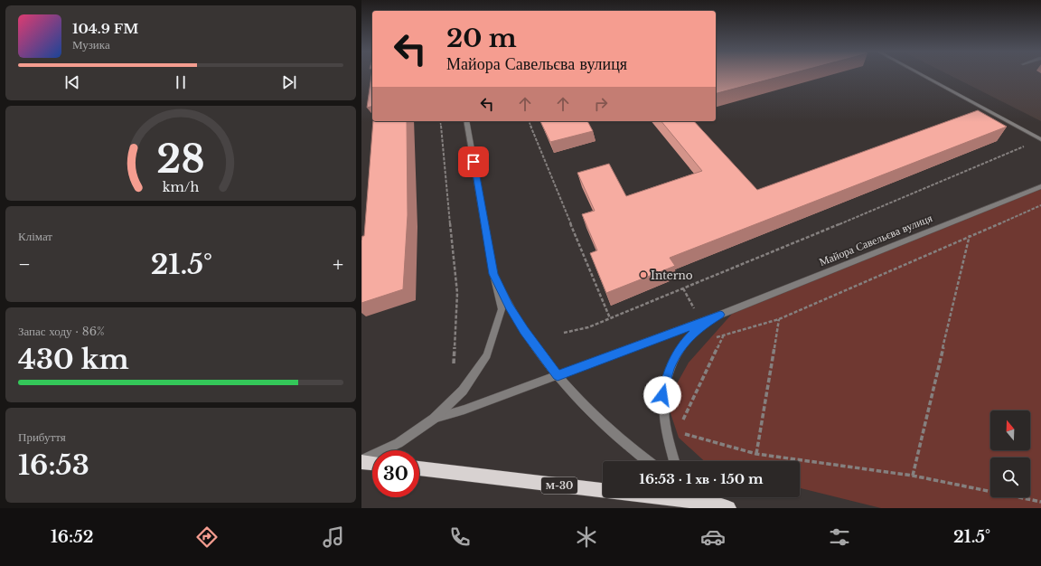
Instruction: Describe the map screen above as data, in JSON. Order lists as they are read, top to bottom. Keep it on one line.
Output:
{"streets":{"highway":["М-30"],"street":["Майора Савельєва вулиця"]},"places":["Interno"],"north":"top","page":{"turn":["20 m","Майора Савельєва вулиця"],"song":["104.9 FM","Музика"],"tile":["Клімат",["Запас ходу · 86%","430 km"],["Прибуття","16:53"]],"heat":["−","21.5°","+"],"limit":"30","trip":"16:53 · 1 хв · 150 m","tabs":["16:52","21.5°"],"gauge":["28","km/h"]}}
